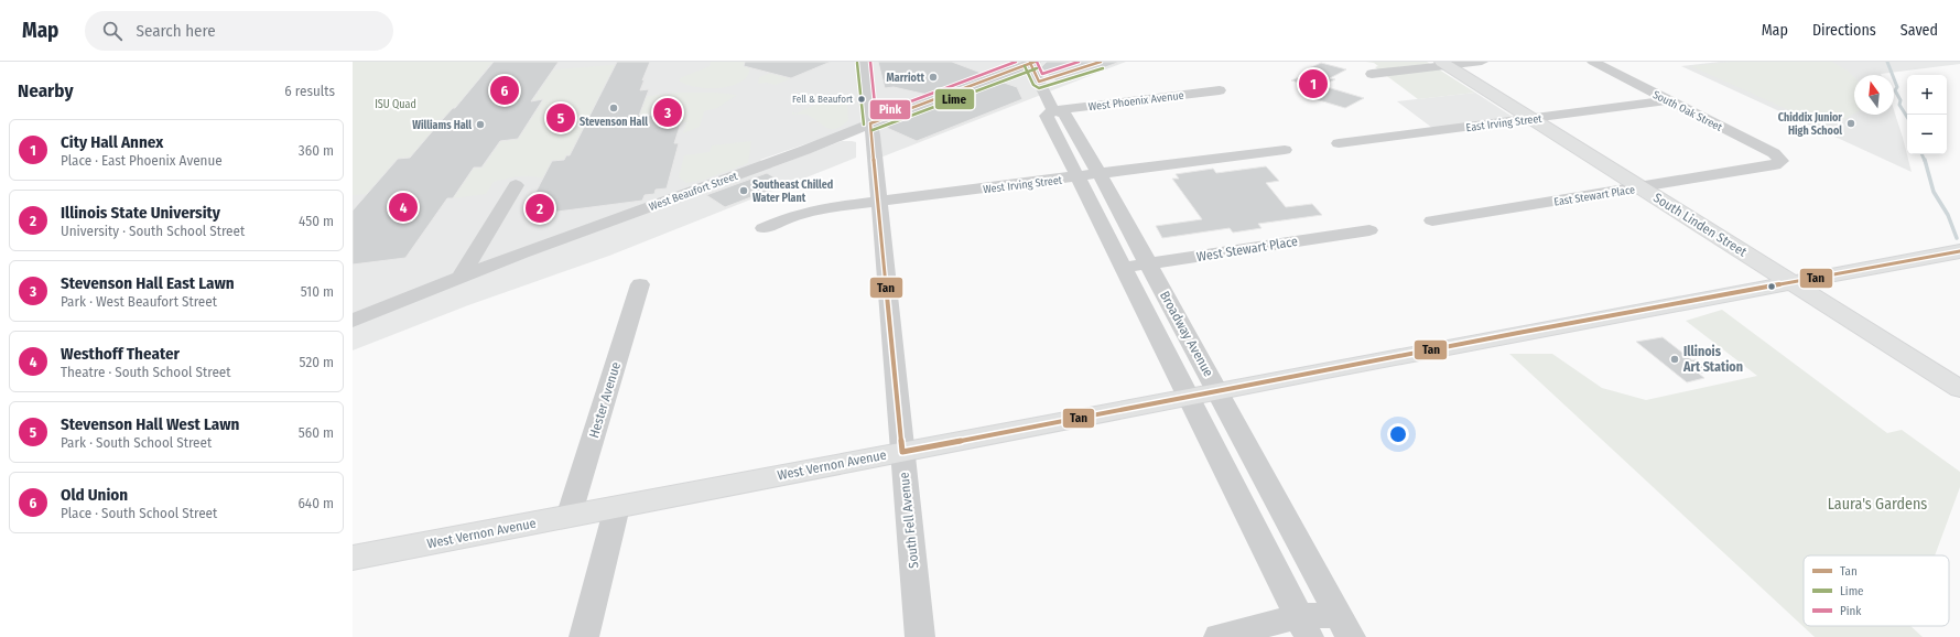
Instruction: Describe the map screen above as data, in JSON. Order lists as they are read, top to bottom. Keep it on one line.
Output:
{"streets":{"main road":["South Linden Street","West Vernon Avenue"],"street":["West Phoenix Avenue","South Oak Street","East Irving Street","West Irving Street","West Beaufort Street","East Stewart Place","West Stewart Place","Broadway Avenue","Hester Avenue","South Fell Avenue"]},"crossings":[["West Phoenix Avenue","Broadway Avenue"],["South Oak Street","East Irving Street"],["South Oak Street","East Stewart Place"],["East Irving Street","South Linden Street"],["West Irving Street","Broadway Avenue"],["West Irving Street","South Fell Avenue"],["West Beaufort Street","Broadway Avenue"],["West Beaufort Street","South Fell Avenue"],["East Stewart Place","South Linden Street"],["South Linden Street","West Vernon Avenue"],["West Stewart Place","Broadway Avenue"],["Broadway Avenue","West Vernon Avenue"],["Hester Avenue","West Vernon Avenue"],["West Vernon Avenue","South Fell Avenue"]],"parks":["ISU Quad","Laura's Gardens"],"places":["Marriott","Fell & Beaufort","Stevenson Hall","Chiddix Junior High School","Williams Hall","Southeast Chilled Water Plant","Illinois Art Station"],"lines":["transit line Tan","transit line Pink","transit line Lime"],"legend":["Tan","Lime","Pink"],"north":"top","page":{"header":"Map","search":"Search here","nav":["Map","Directions","Saved"],"heading":["Nearby","6 results"],"pins":["1","6","3","5","4","2"],"map_buttons":["+","−"],"list":[{"mark":"1","name":"City Hall Annex","note":"Place · East Phoenix Avenue","value":"360 m"},{"mark":"2","name":"Illinois State University","note":"University · South School Street","value":"450 m"},{"mark":"3","name":"Stevenson Hall East Lawn","note":"Park · West Beaufort Street","value":"510 m"},{"mark":"4","name":"Westhoff Theater","note":"Theatre · South School Street","value":"520 m"},{"mark":"5","name":"Stevenson Hall West Lawn","note":"Park · South School Street","value":"560 m"},{"mark":"6","name":"Old Union","note":"Place · South School Street","value":"640 m"}]}}
